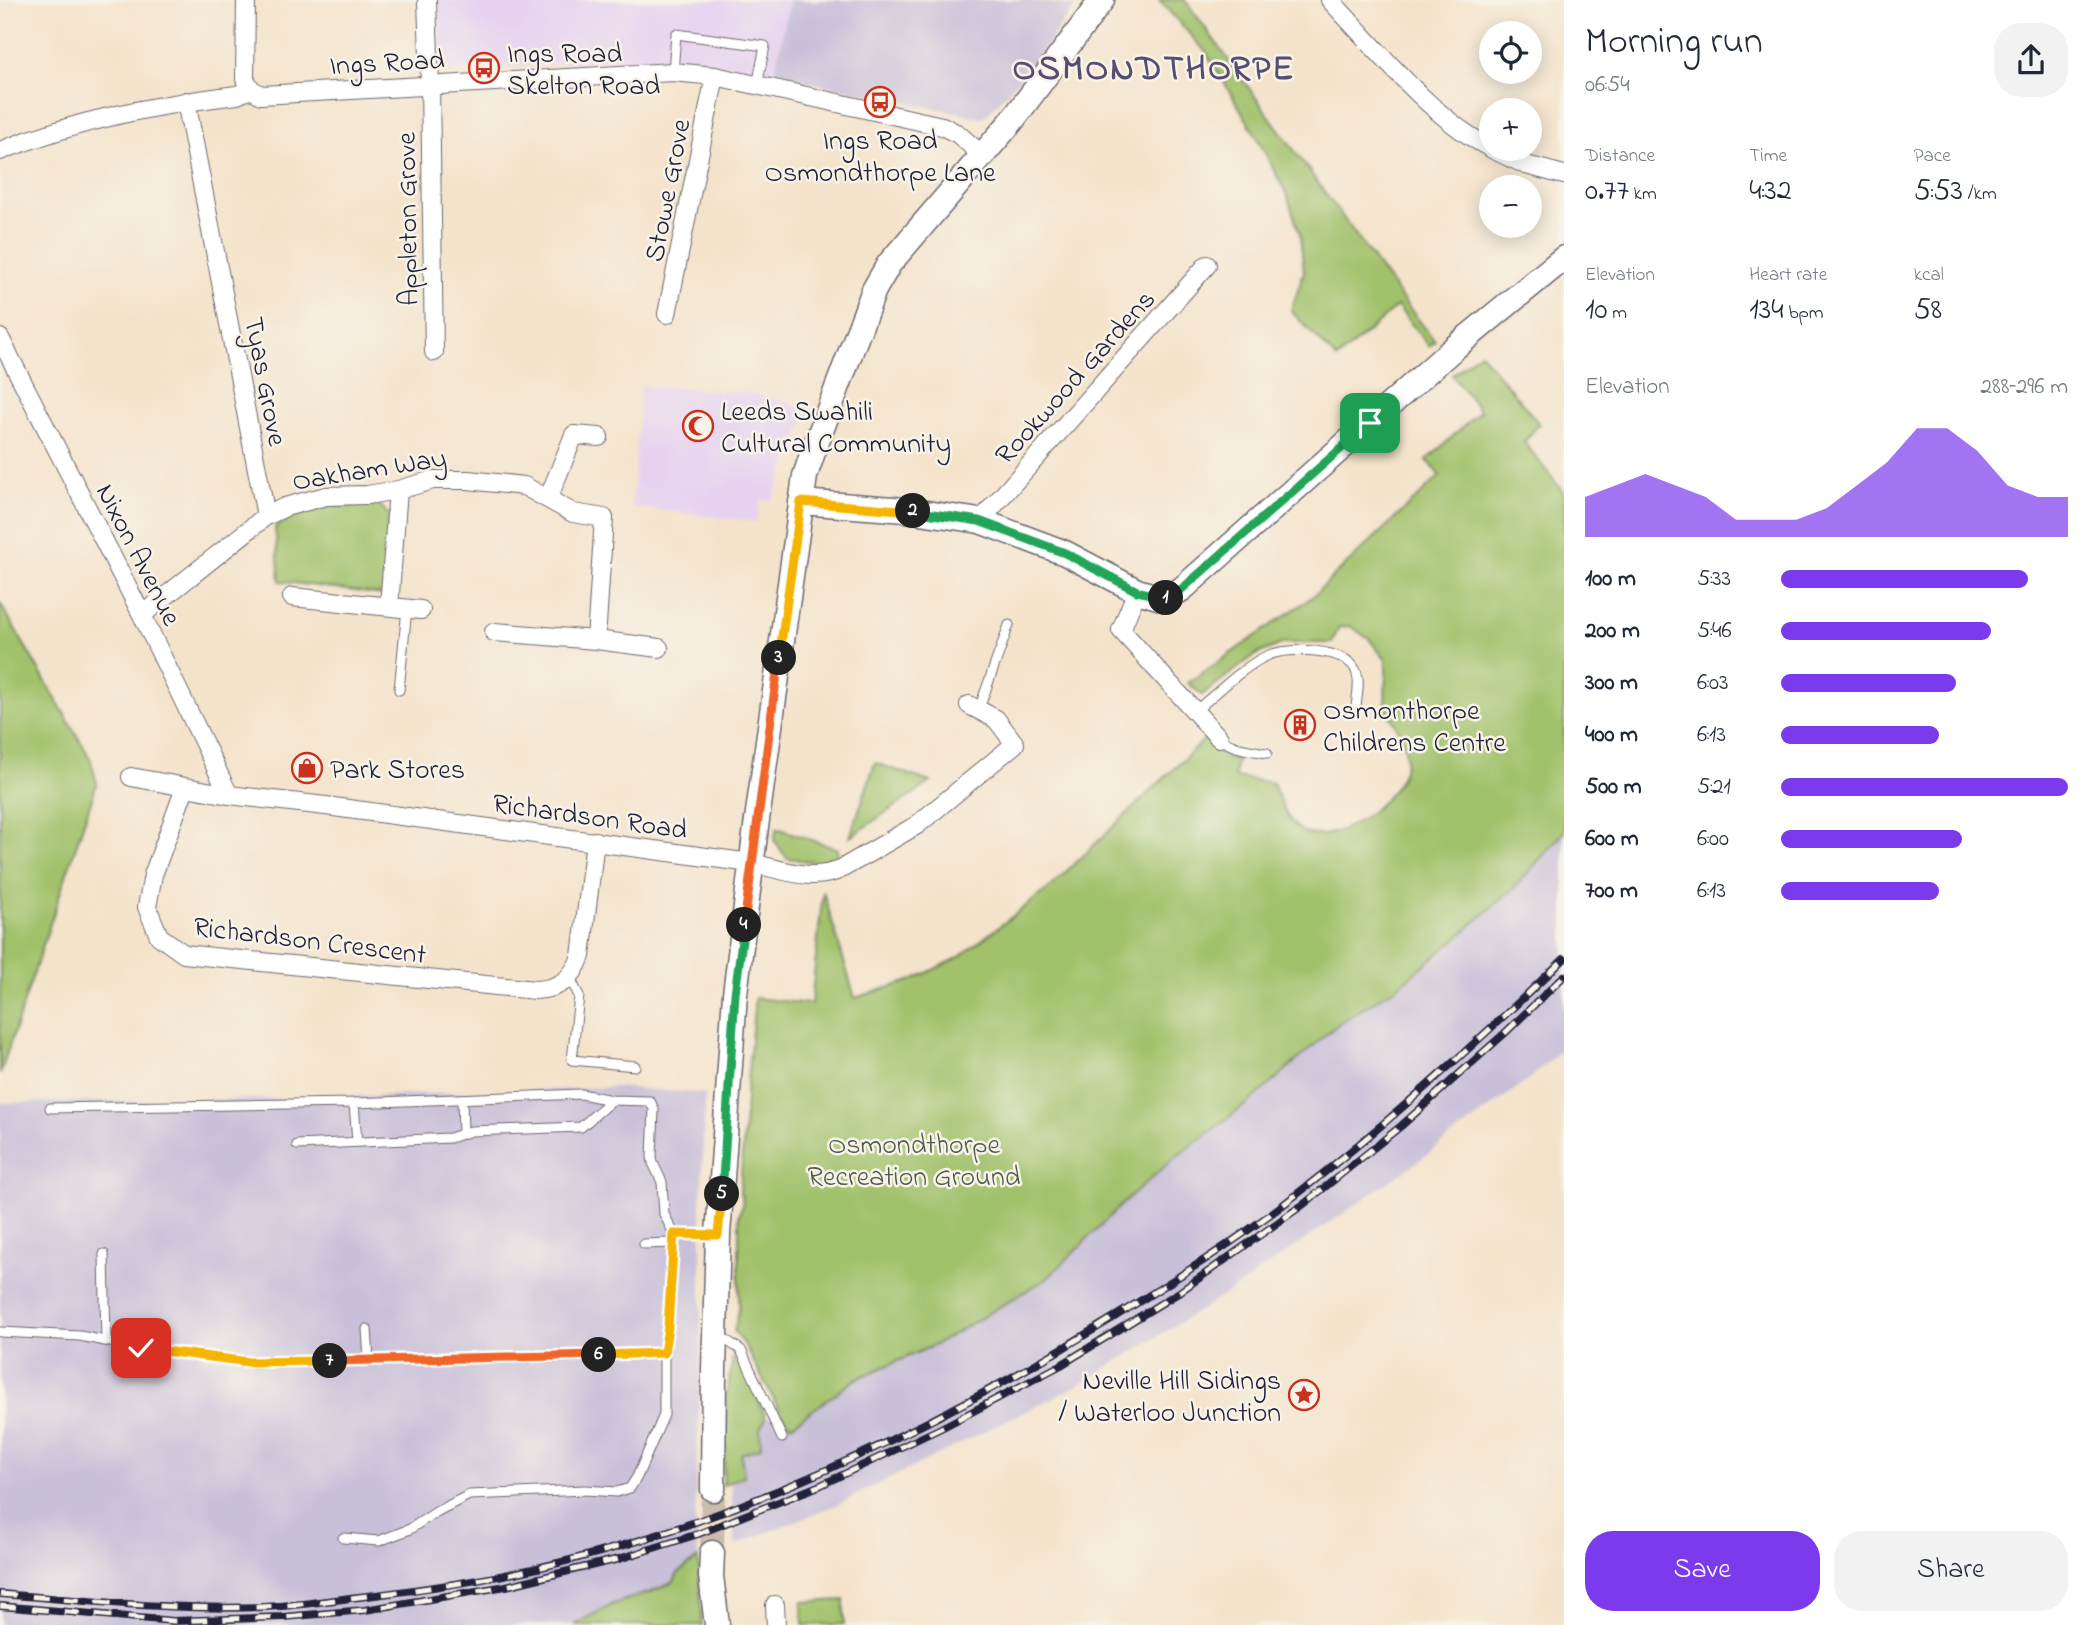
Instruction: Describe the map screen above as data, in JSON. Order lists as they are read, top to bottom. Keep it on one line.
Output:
{"streets":{"street":["Ings Road","Stowe Grove","Appleton Grove","Rookwood Gardens","Tyas Grove","Oakham Way","Nixon Avenue","Richardson Road","Richardson Crescent"]},"crossings":[["Ings Road","Stowe Grove"],["Ings Road","Appleton Grove"],["Ings Road","Tyas Grove"],["Tyas Grove","Oakham Way"],["Nixon Avenue","Richardson Road"],["Richardson Road","Richardson Crescent"]],"districts":["OSMONDTHORPE"],"parks":["Osmondthorpe Recreation Ground"],"places":{"bus stop":["Ings Road Skelton Road","Ings Road Osmondthorpe Lane"],"mosque":["Leeds Swahili Cultural Community"],"building":["Osmonthorpe Childrens Centre"],"shop":["Park Stores"],"place":["Neville Hill Sidings / Waterloo Junction"]},"page":{"heading":["Morning run","06:54"],"map_buttons":["+","−"],"stats":[["Distance","0.77 km"],["Time","4:32"],["Pace","5:53 /km"],["Elevation","10 m"],["Heart rate","134 bpm"],["kcal","58"]],"chart":["Elevation","288–296 m"],"pins":["2","1","3","4","5","6","7"],"list":[{"name":"100 m","note":"5:33"},{"name":"200 m","note":"5:46"},{"name":"300 m","note":"6:03"},{"name":"400 m","note":"6:13"},{"name":"500 m","note":"5:21"},{"name":"600 m","note":"6:00"},{"name":"700 m","note":"6:13"}],"buttons":["Save","Share"]}}
